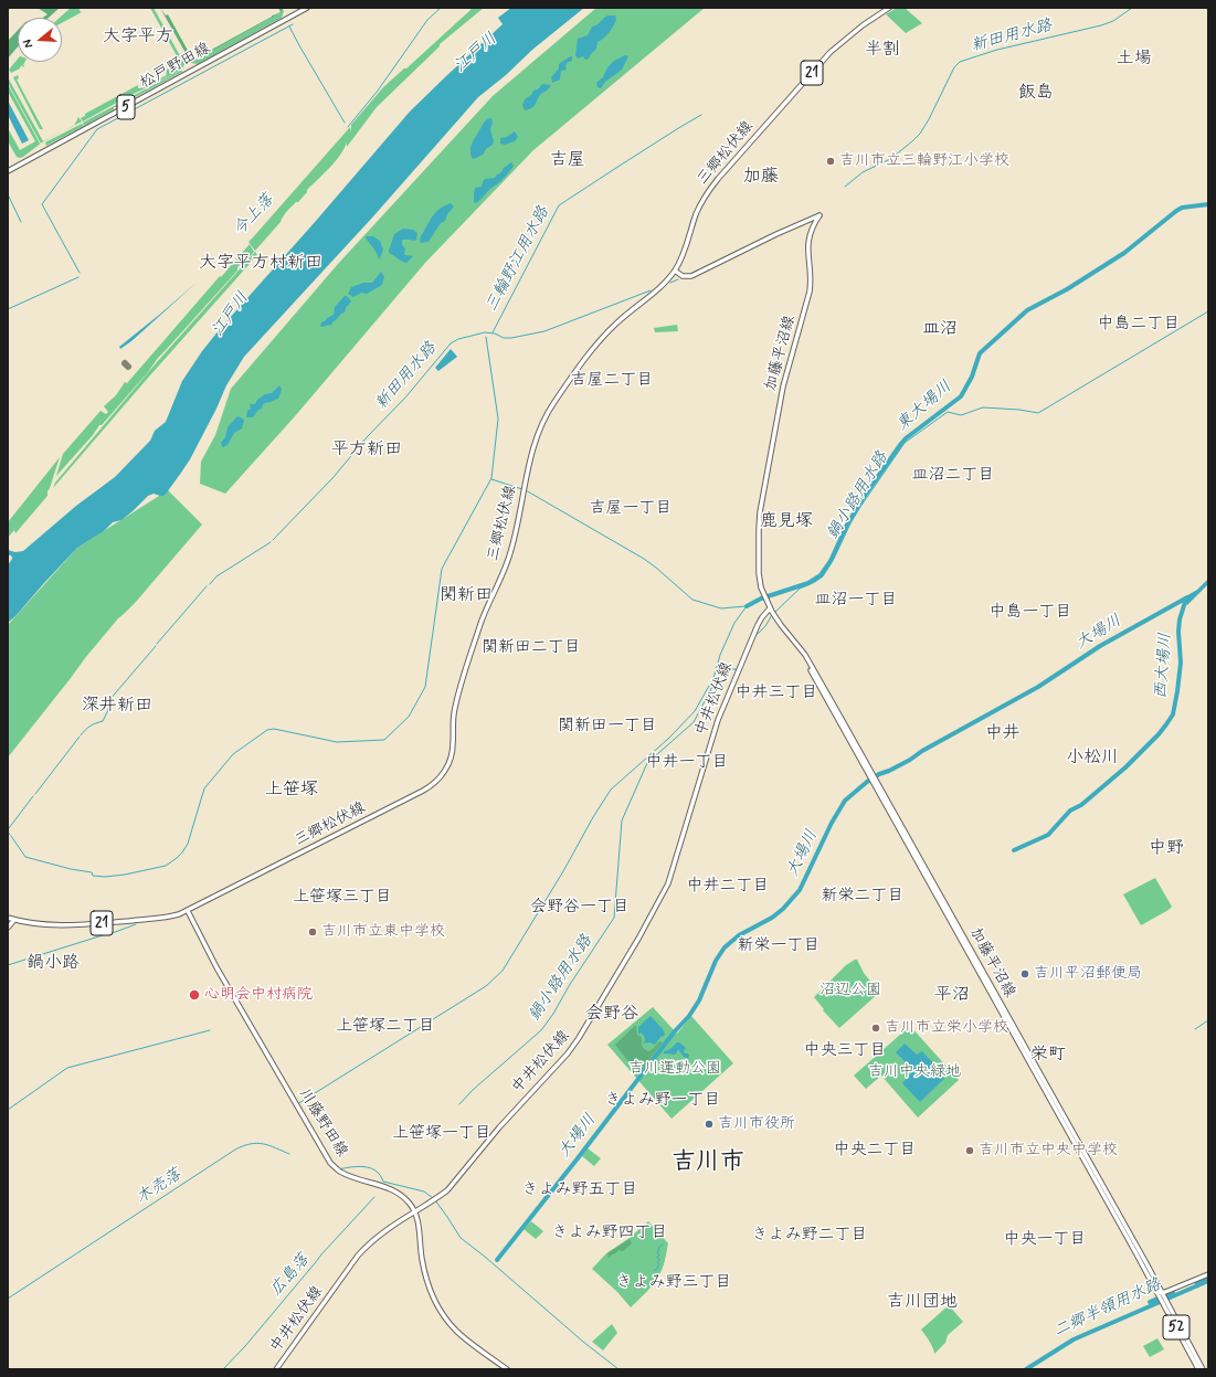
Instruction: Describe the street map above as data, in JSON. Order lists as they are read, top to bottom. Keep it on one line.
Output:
{"streets":{"main road":["松戸野田線","21","5","三郷松伏線","加藤平沼線","中井松伏線","川藤野田線","52"]},"crossings":[["三郷松伏線","加藤平沼線"],["三郷松伏線","川藤野田線"],["加藤平沼線","中井松伏線"],["加藤平沼線","52"],["中井松伏線","川藤野田線"]],"districts":["大字平方","半割","土場","飯島","吉屋","加藤","大字平方村新田","中島二丁目","皿沼","吉屋二丁目","平方新田","皿沼二丁目","吉屋一丁目","鹿見塚","関新田","皿沼一丁目","中島一丁目","関新田二丁目","中井三丁目","深井新田","関新田一丁目","中井","小松川","中井一丁目","上笹塚","中野","中井二丁目","新栄二丁目","上笹塚三丁目","会野谷一丁目","新栄一丁目","鍋小路","平沼","会野谷","上笹塚二丁目","中央三丁目","栄町","きよみ野一丁目","上笹塚一丁目","中央二丁目","吉川市","きよみ野五丁目","きよみ野四丁目","きよみ野二丁目","中央一丁目","きよみ野三丁目","吉川団地"],"water":["新田用水路","江戸川","今上落","三輪野江用水路","東大場川","鍋小路用水路","大場川","西大場川","木売落","広島落","二郷半領用水路"],"parks":["沼辺公園","吉川運動公園","吉川中央緑地"],"places":["吉川市立三輪野江小学校","吉川市立東中学校","吉川平沼郵便局","心明会中村病院","吉川市立栄小学校","吉川市役所","吉川市立中央中学校"],"north":"left"}
